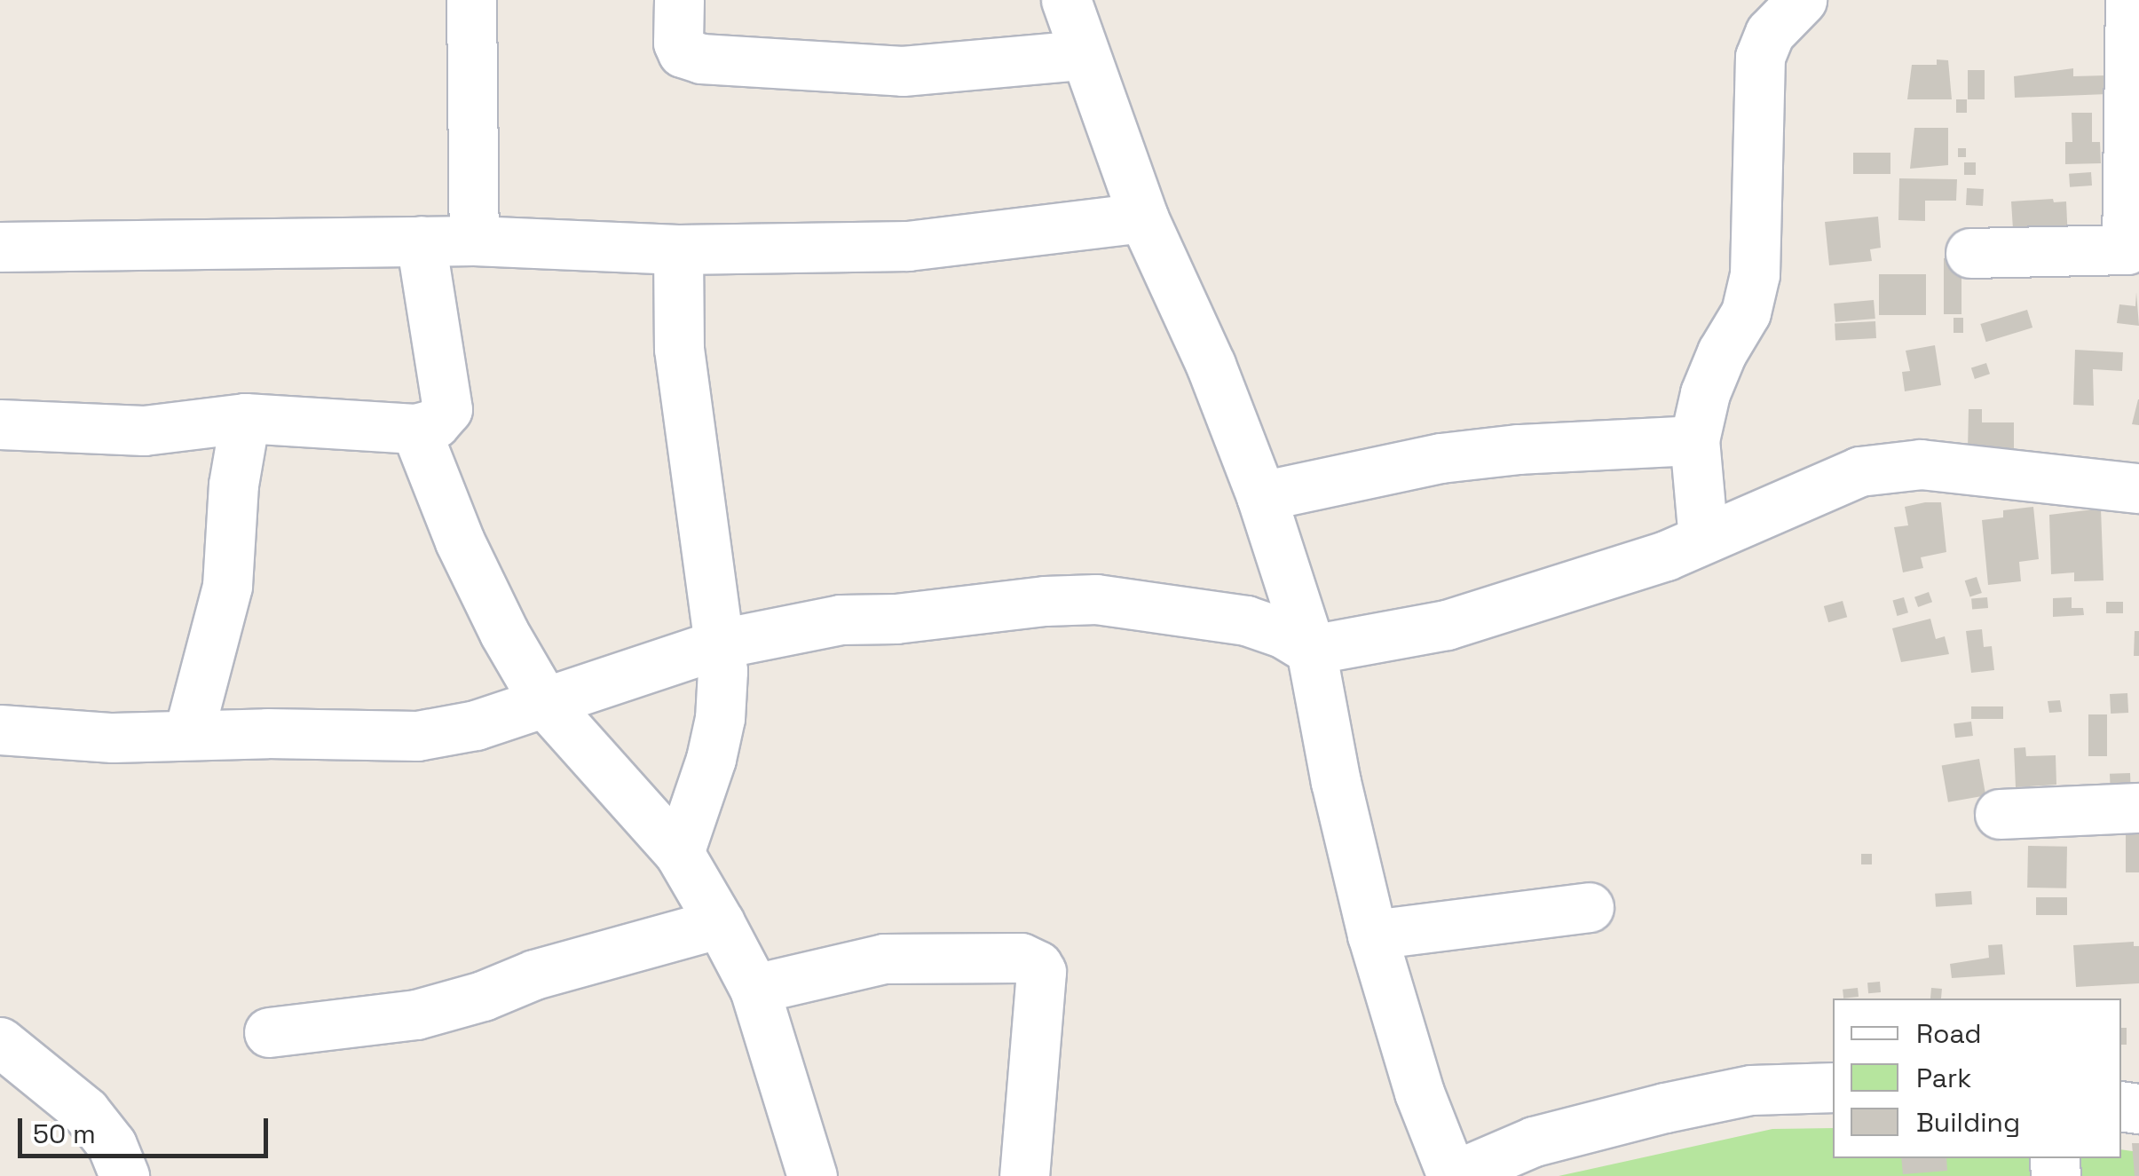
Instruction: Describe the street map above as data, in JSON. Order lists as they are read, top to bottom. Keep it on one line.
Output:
{"legend":["Road","Park","Building"],"scale_bar":"50 m"}
